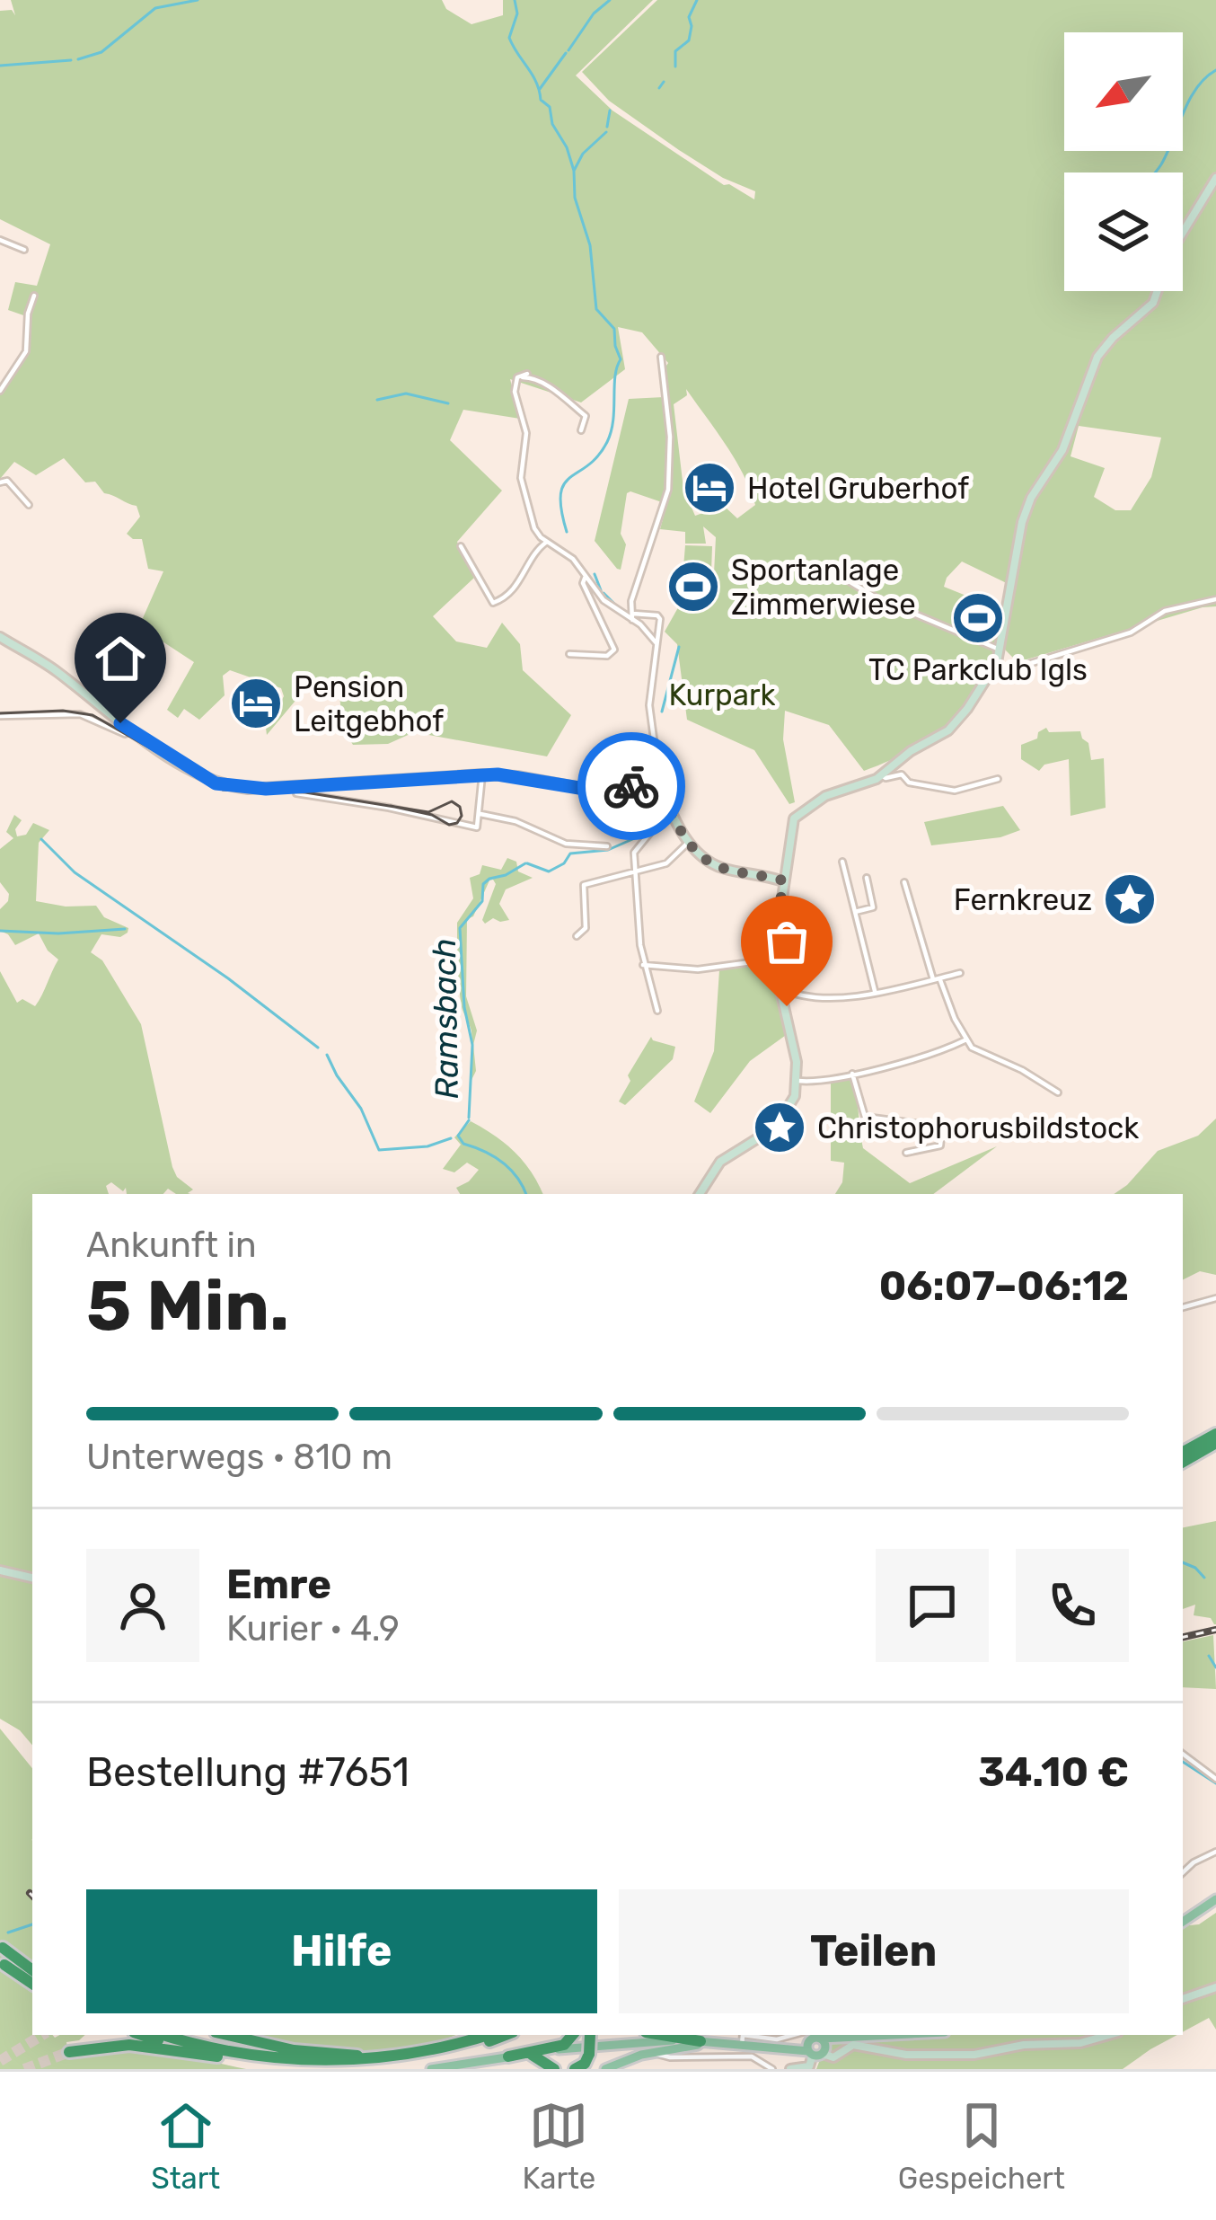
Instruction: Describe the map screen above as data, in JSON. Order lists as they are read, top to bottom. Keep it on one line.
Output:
{"water":["Ramsbach"],"parks":["Kurpark"],"places":{"hotel":["Hotel Gruberhof","Pension Leitgebhof"],"sports":["Sportanlage Zimmerwiese","TC Parkclub Igls"],"place":["Fernkreuz","Christophorusbildstock"]},"north":"bottom left","page":{"heading":["5 Min.","Ankunft in","06:07–06:12"],"panel":["Emre","Kurier · 4.9","Bestellung #7651","34.10 €"],"bar":"Unterwegs · 810 m","buttons":["Hilfe","Teilen"],"tabs":["Start","Karte","Gespeichert"]}}
